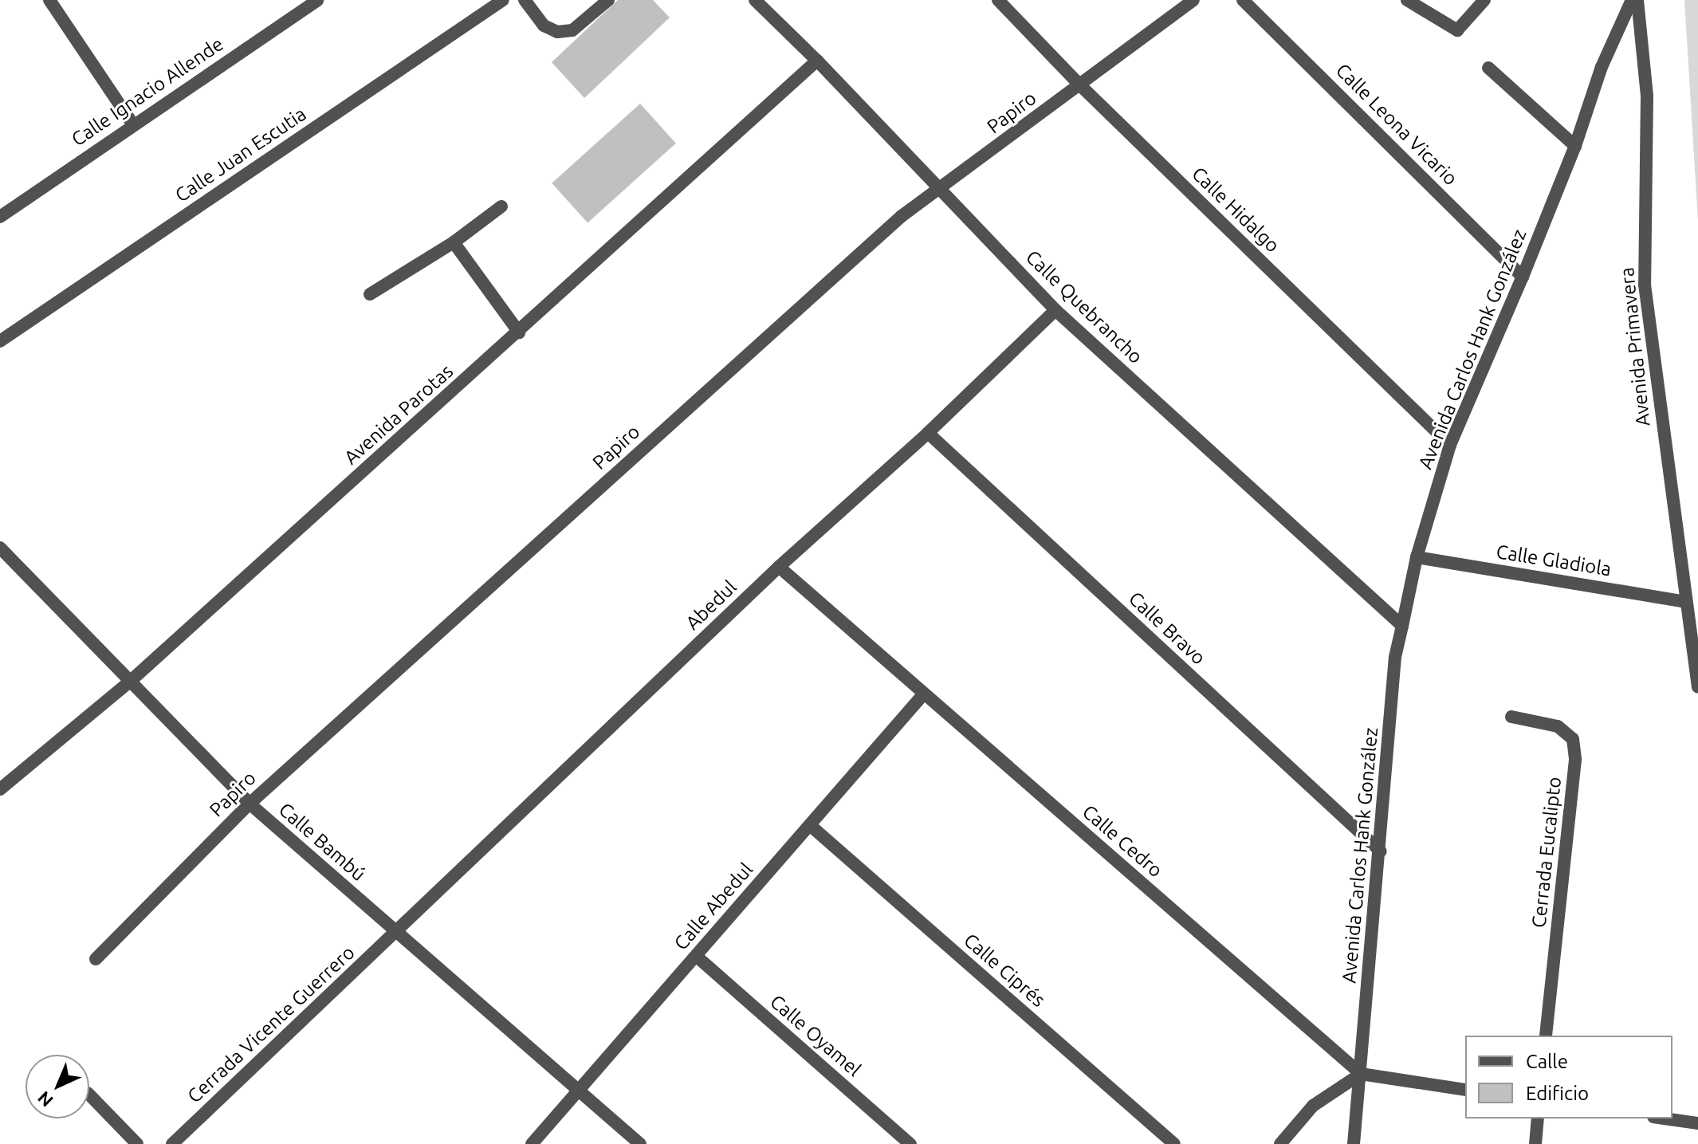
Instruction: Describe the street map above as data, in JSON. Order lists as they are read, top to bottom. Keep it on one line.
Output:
{"streets":{"street":["Calle Ignacio Allende","Papiro","Calle Leona Vicario","Calle Juan Escutia","Calle Hidalgo","Calle Quebrancho","Avenida Primavera","Avenida Carlos Hank González","Avenida Parotas","Calle Gladiola","Abedul","Calle Bravo","Calle Cedro","Calle Bambú","Cerrada Eucalipto","Calle Abedul","Calle Ciprés","Cerrada Vicente Guerrero","Calle Oyamel"]},"crossings":[["Papiro","Calle Hidalgo"],["Papiro","Calle Quebrancho"],["Papiro","Calle Bambú"],["Calle Leona Vicario","Avenida Carlos Hank González"],["Calle Hidalgo","Avenida Carlos Hank González"],["Calle Quebrancho","Avenida Carlos Hank González"],["Calle Quebrancho","Avenida Parotas"],["Calle Quebrancho","Abedul"],["Avenida Primavera","Calle Gladiola"],["Avenida Carlos Hank González","Calle Gladiola"],["Avenida Carlos Hank González","Calle Bravo"],["Avenida Carlos Hank González","Calle Cedro"],["Avenida Parotas","Calle Bambú"],["Abedul","Calle Bravo"],["Abedul","Calle Cedro"],["Abedul","Calle Bambú"],["Abedul","Cerrada Vicente Guerrero"],["Calle Cedro","Calle Abedul"],["Calle Bambú","Calle Abedul"],["Calle Bambú","Cerrada Vicente Guerrero"],["Calle Abedul","Calle Ciprés"],["Calle Abedul","Calle Oyamel"]],"legend":["Calle","Edificio"],"north":"bottom left"}
